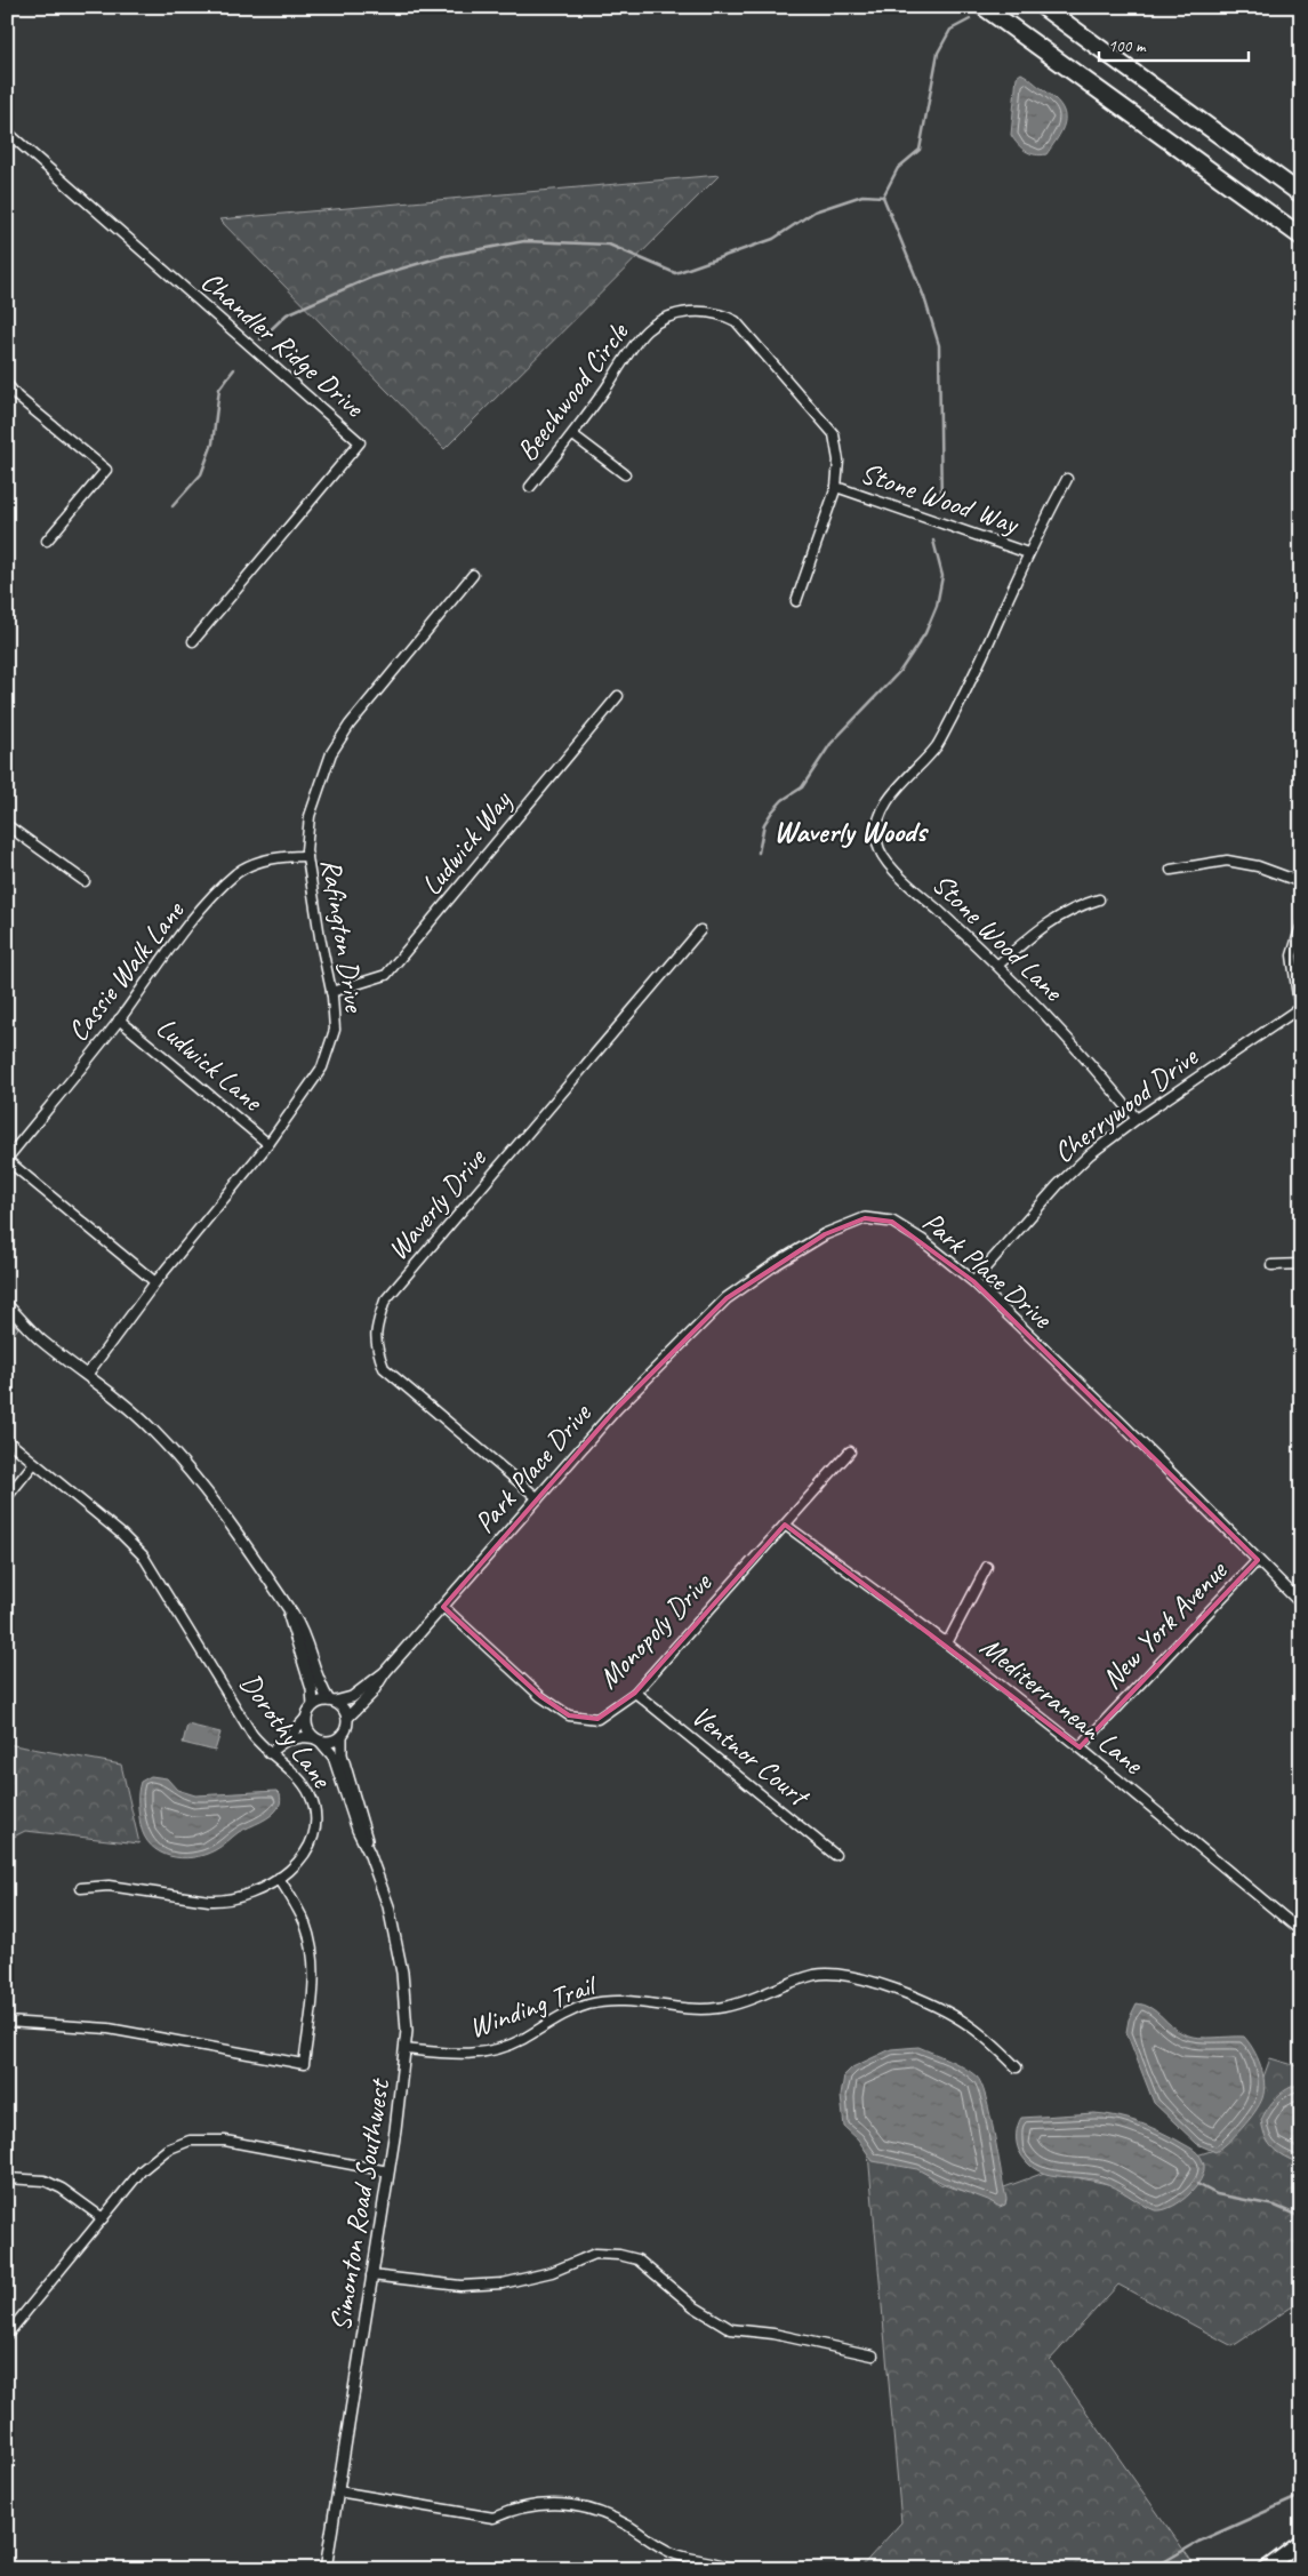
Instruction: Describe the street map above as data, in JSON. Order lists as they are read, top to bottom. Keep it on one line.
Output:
{"streets":{"street":["Chandler Ridge Drive","Beechwood Circle","Stone Wood Way","Ludwick Way","Rafington Drive","Stone Wood Lane","Cassie Walk Lane","Ludwick Lane","Cherrywood Drive","Waverly Drive","Park Place Drive","New York Avenue","Monopoly Drive","Mediterranean Lane","Dorothy Lane","Ventnor Court","Winding Trail","Simonton Road Southwest"]},"crossings":[["Beechwood Circle","Stone Wood Way"],["Stone Wood Way","Stone Wood Lane"],["Ludwick Way","Rafington Drive"],["Rafington Drive","Cassie Walk Lane"],["Rafington Drive","Ludwick Lane"],["Stone Wood Lane","Cherrywood Drive"],["Cassie Walk Lane","Ludwick Lane"],["Cherrywood Drive","Park Place Drive"],["Waverly Drive","Park Place Drive"],["Park Place Drive","New York Avenue"],["Park Place Drive","Monopoly Drive"],["Park Place Drive","Simonton Road Southwest"],["New York Avenue","Mediterranean Lane"],["Monopoly Drive","Mediterranean Lane"],["Monopoly Drive","Ventnor Court"],["Winding Trail","Simonton Road Southwest"]],"districts":["Waverly Woods"],"scale_bar":"100 m"}
